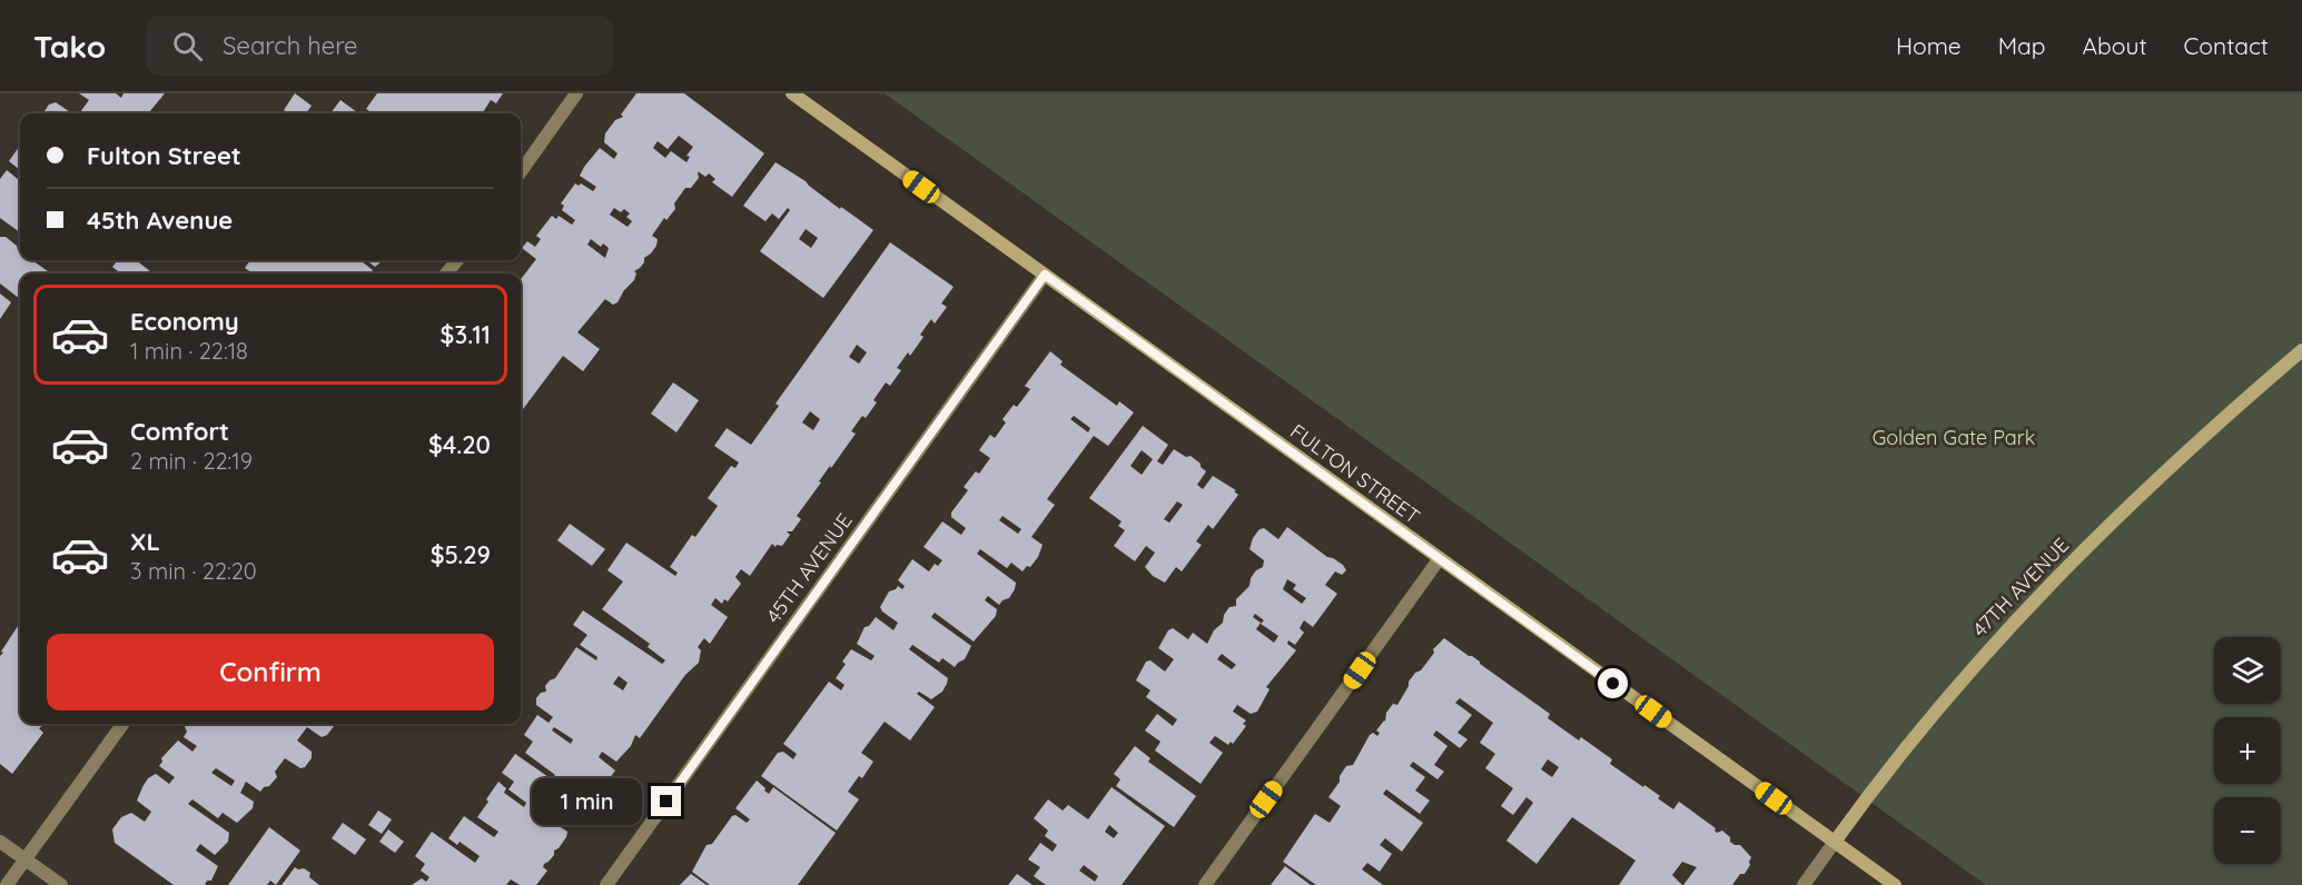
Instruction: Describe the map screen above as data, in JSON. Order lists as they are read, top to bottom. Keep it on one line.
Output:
{"streets":{"main road":["FULTON STREET","47TH AVENUE"],"street":["45TH AVENUE"]},"crossings":[["FULTON STREET","45TH AVENUE"],["FULTON STREET","47TH AVENUE"]],"parks":["Golden Gate Park"],"page":{"header":"Tako","search":"Search here","nav":["Home","Map","About","Contact"],"banner":["Fulton Street","45th Avenue"],"list":[{"name":"Economy","note":"1 min · 22:18","value":"$3.11"},{"name":"Comfort","note":"2 min · 22:19","value":"$4.20"},{"name":"XL","note":"3 min · 22:20","value":"$5.29"}],"buttons":"Confirm","map_buttons":["+","−"],"bubble":"1 min"}}
